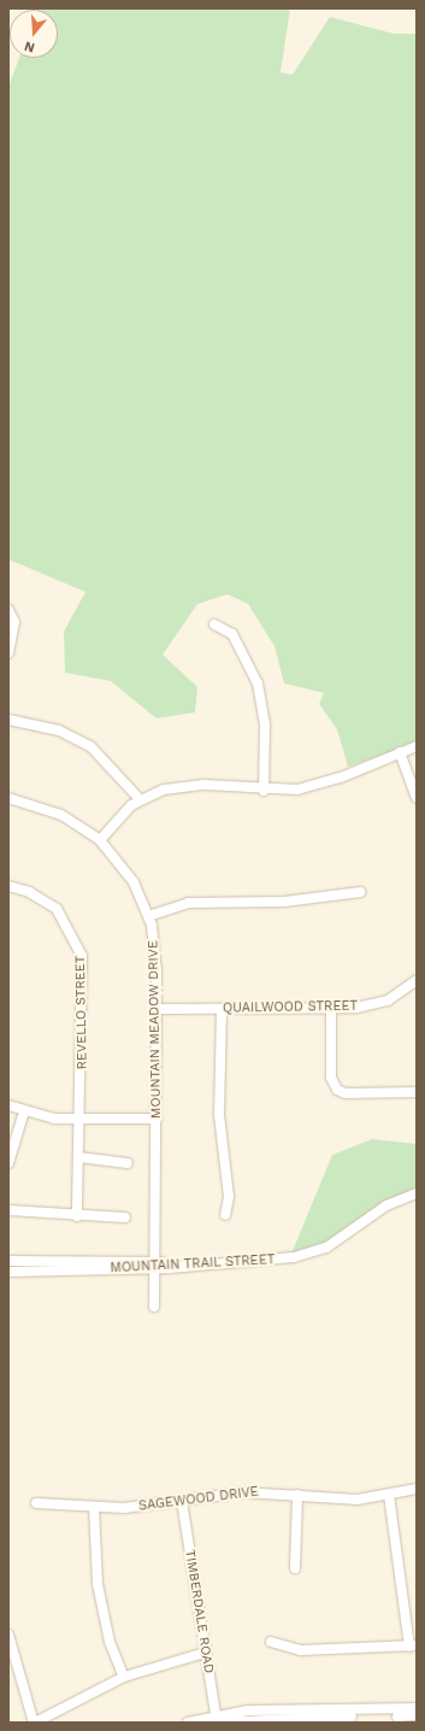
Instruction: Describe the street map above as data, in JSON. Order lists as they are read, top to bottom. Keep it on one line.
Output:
{"streets":{"street":["QUAILWOOD STREET","REVELLO STREET","MOUNTAIN MEADOW DRIVE","MOUNTAIN TRAIL STREET","SAGEWOOD DRIVE","TIMBERDALE ROAD"]},"crossings":[["QUAILWOOD STREET","MOUNTAIN MEADOW DRIVE"],["MOUNTAIN MEADOW DRIVE","MOUNTAIN TRAIL STREET"],["SAGEWOOD DRIVE","TIMBERDALE ROAD"]],"north":"bottom"}
